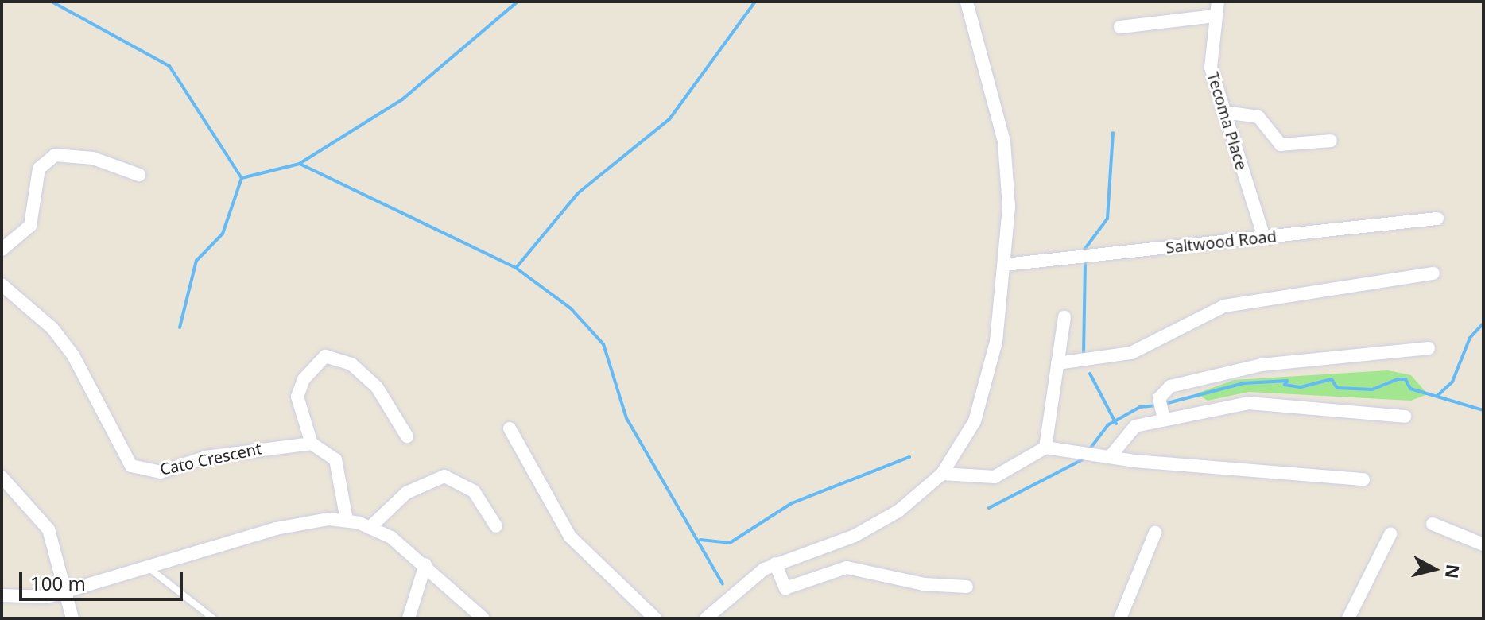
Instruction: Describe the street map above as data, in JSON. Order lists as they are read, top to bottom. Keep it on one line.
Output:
{"streets":{"street":["Tecoma Place","Saltwood Road","Cato Crescent"]},"crossings":[["Tecoma Place","Saltwood Road"]],"scale_bar":"100 m","north":"right"}
